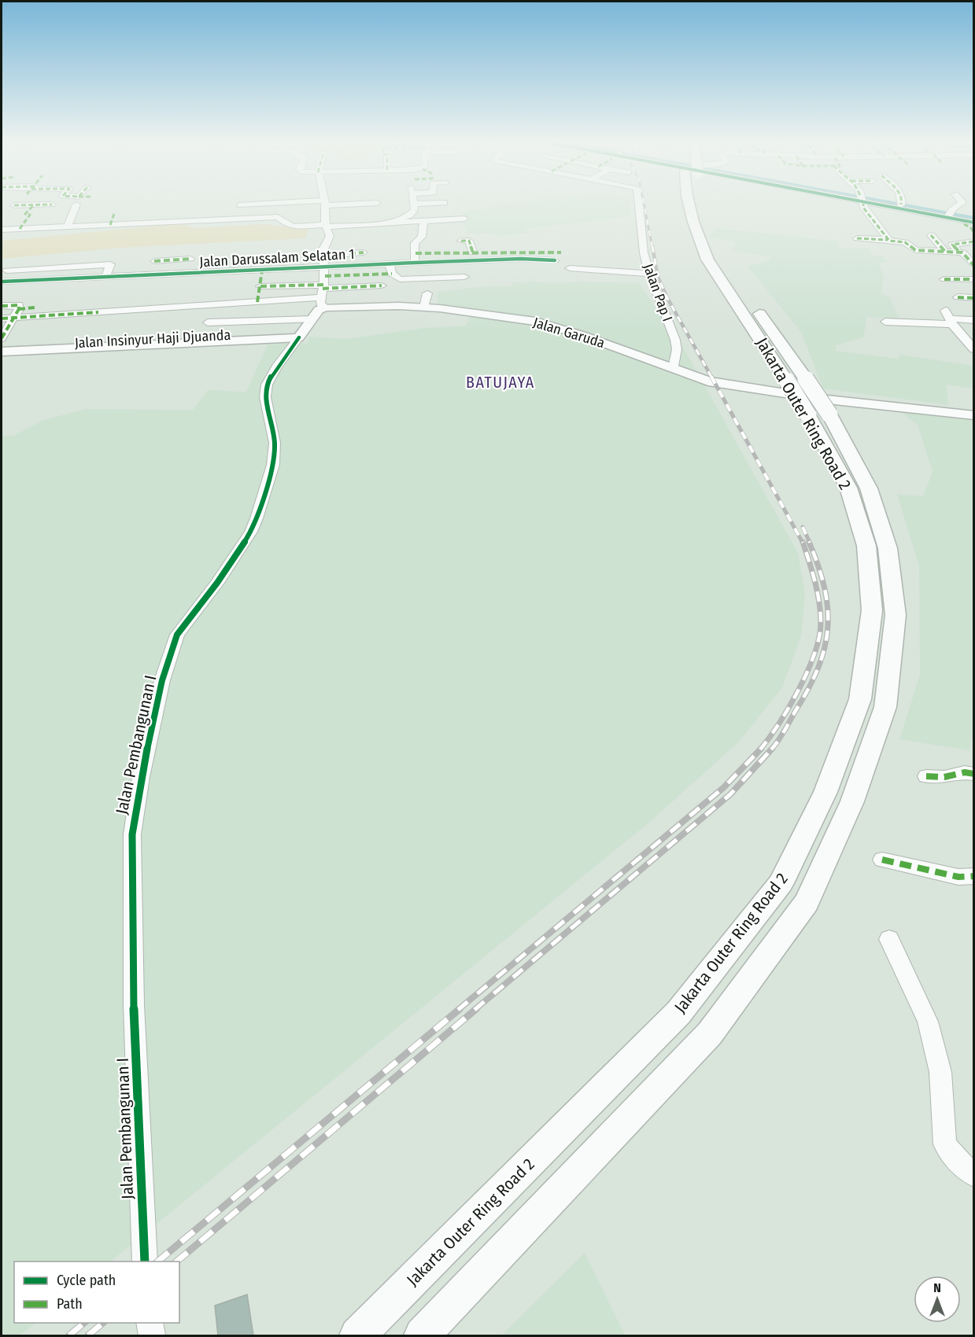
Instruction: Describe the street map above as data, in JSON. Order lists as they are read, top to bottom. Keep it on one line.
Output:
{"streets":{"highway":["Jakarta Outer Ring Road 2"],"main road":["Jalan Garuda","Jalan Insinyur Haji Djuanda","Jalan Pembangunan I"],"street":["Jalan Darussalam Selatan 1","Jalan Pap I"]},"crossings":[["Jalan Darussalam Selatan 1","Jalan Garuda"],["Jalan Darussalam Selatan 1","Jalan Pembangunan I"],["Jalan Pap I","Jalan Garuda"],["Jalan Garuda","Jakarta Outer Ring Road 2"],["Jalan Garuda","Jalan Pembangunan I"],["Jalan Insinyur Haji Djuanda","Jalan Pembangunan I"]],"districts":["BATUJAYA"],"legend":["Cycle path","Path"],"north":"top"}
